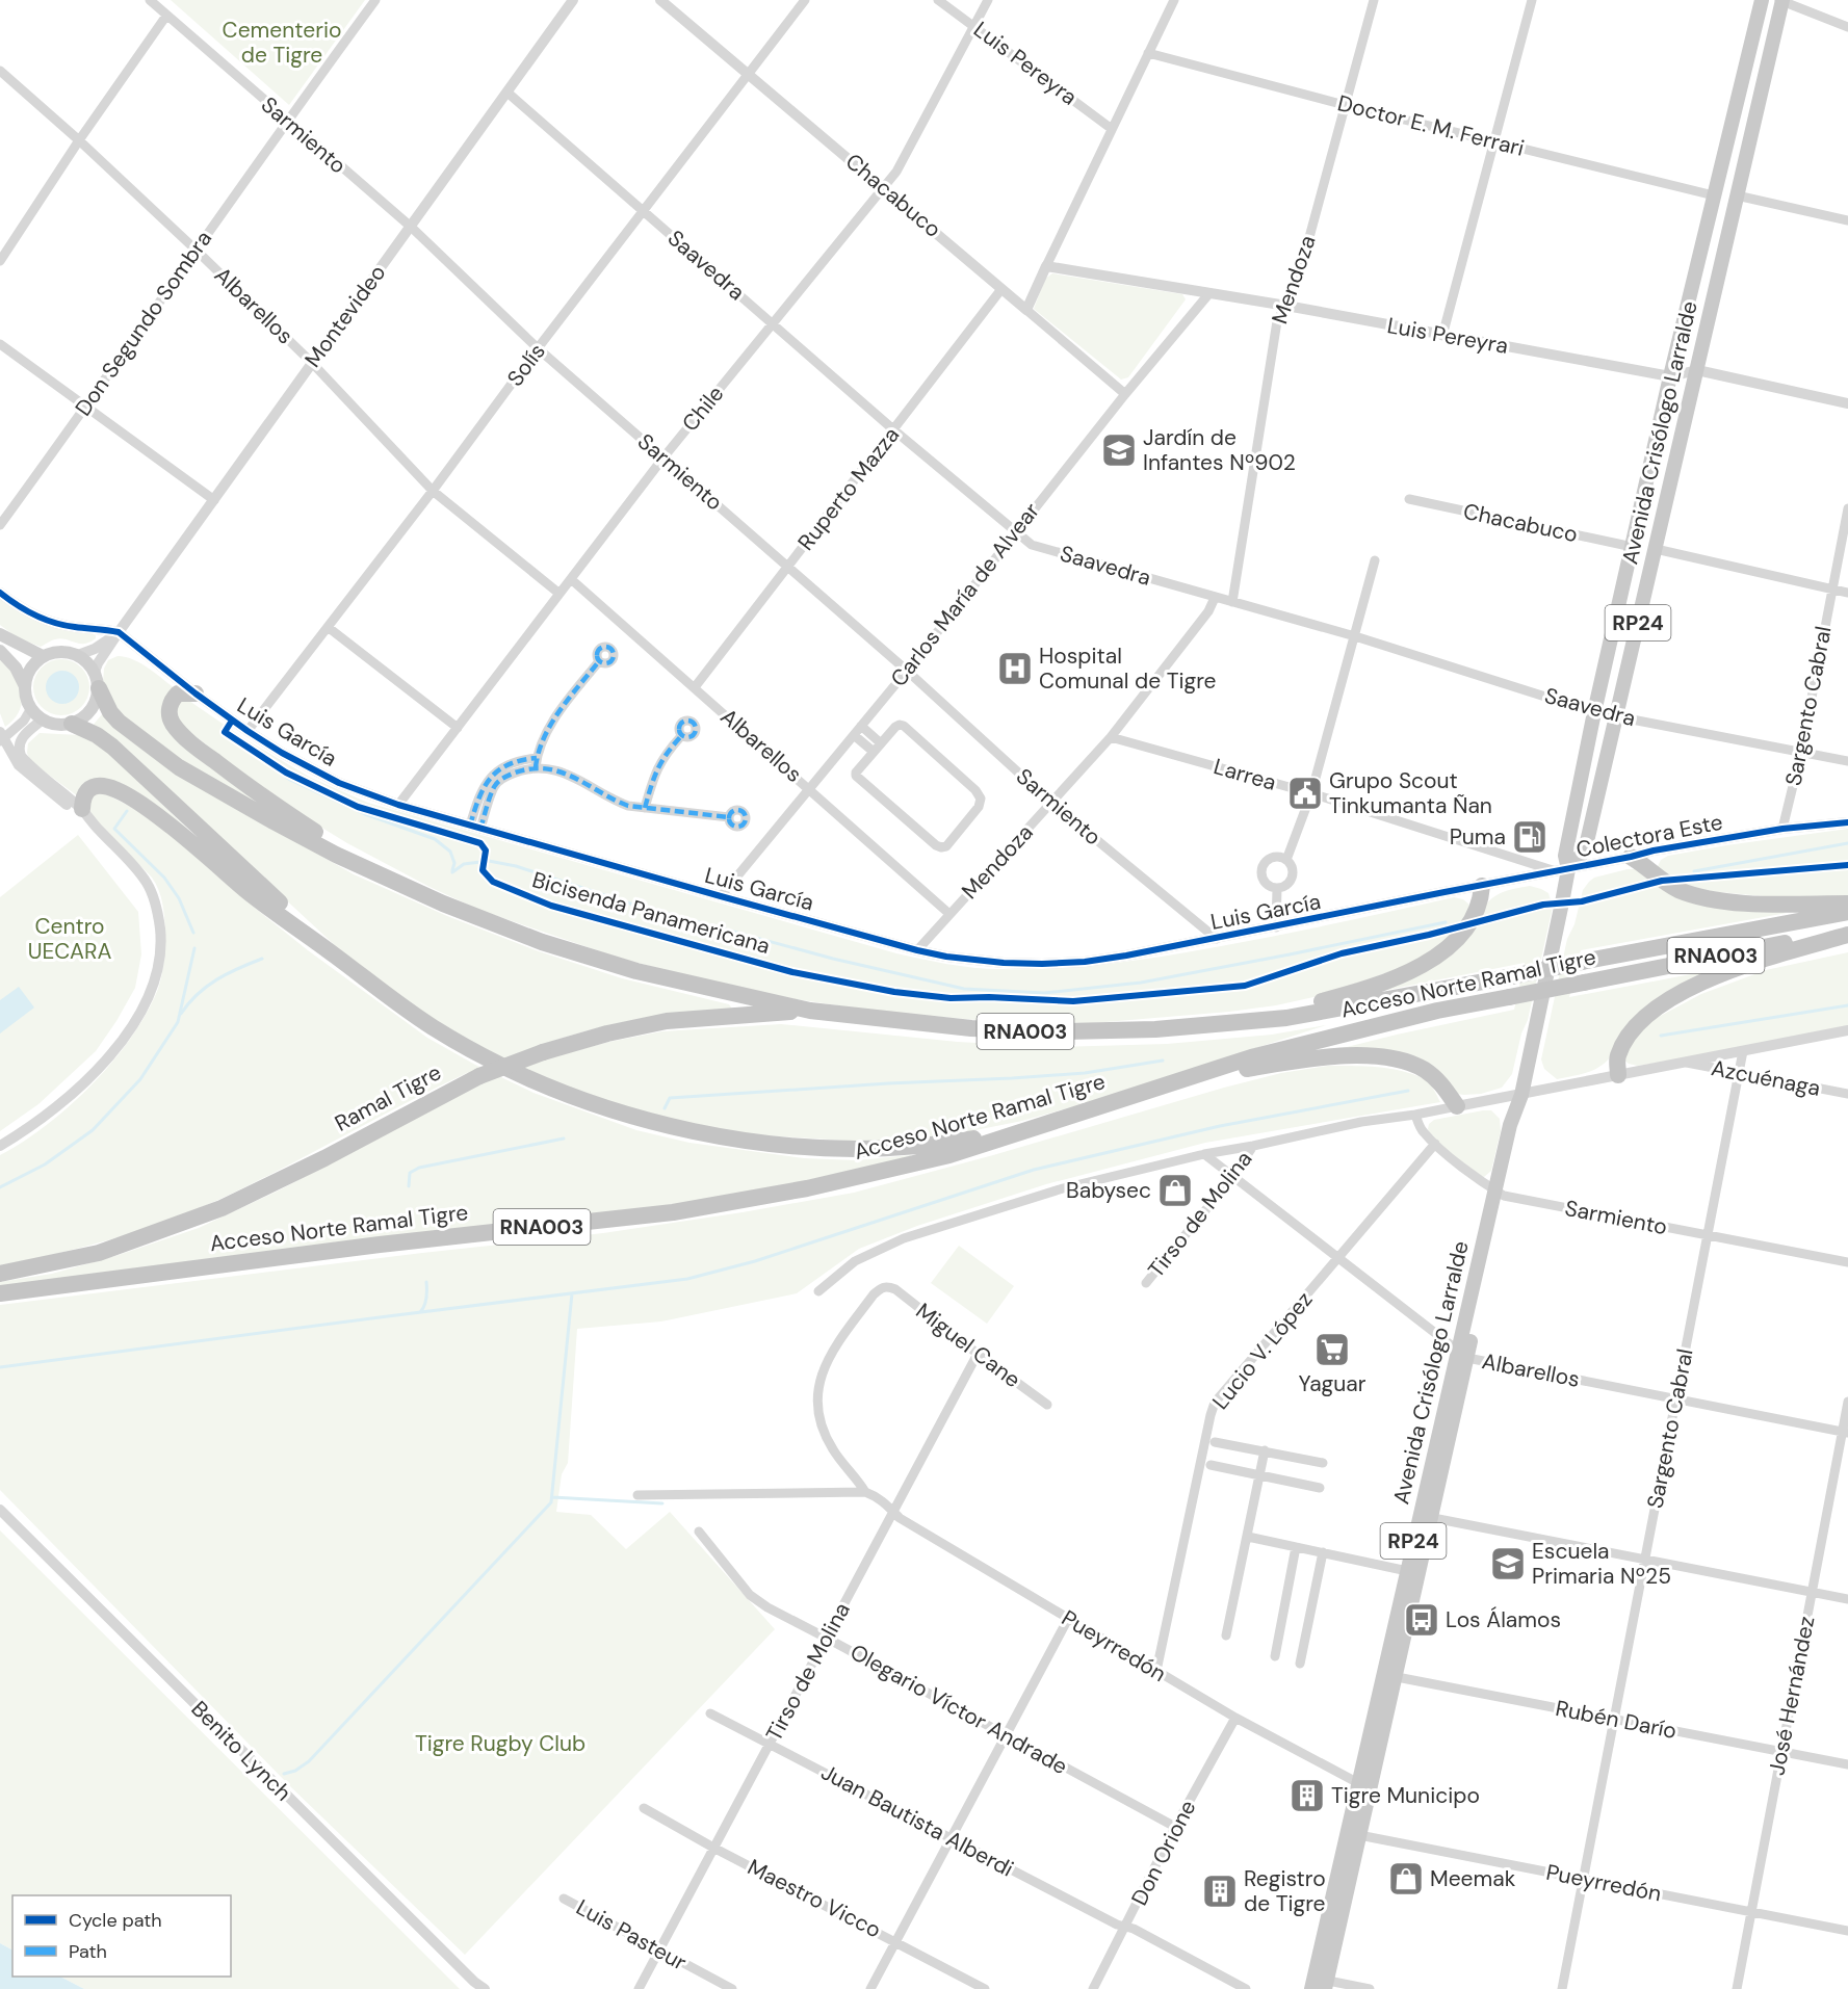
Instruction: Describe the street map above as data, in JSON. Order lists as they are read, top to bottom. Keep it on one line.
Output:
{"streets":{"highway":["RNA003","Acceso Norte Ramal Tigre","Ramal Tigre"],"main road":["Avenida Crisólogo Larralde","RP24"],"street":["Luis Pereyra","Doctor E. M. Ferrari","Sarmiento","Chacabuco","Saavedra","Mendoza","Albarellos","Montevideo","Don Segundo Sombra","Solís","Chile","Ruperto Mazza","Carlos María de Alvear","Sargento Cabral","Luis García","Larrea","Colectora Este","Azcuénaga","Tirso de Molina","Miguel Cane","Lucio V. López","Pueyrredón","José Hernández","Olegario Víctor Andrade","Rubén Darío","Benito Lynch","Juan Bautista Alberdi","Don Orione","Maestro Vicco","Luis Pasteur"],"cycle path":["Bicisenda Panamericana"]},"crossings":[["Luis Pereyra","Mendoza"],["Luis Pereyra","Chile"],["Luis Pereyra","Avenida Crisólogo Larralde"],["Luis Pereyra","Carlos María de Alvear"],["Doctor E. M. Ferrari","Mendoza"],["Doctor E. M. Ferrari","Avenida Crisólogo Larralde"],["Sarmiento","Mendoza"],["Sarmiento","Montevideo"],["Sarmiento","Don Segundo Sombra"],["Sarmiento","Solís"],["Sarmiento","Chile"],["Sarmiento","Avenida Crisólogo Larralde"],["Sarmiento","Ruperto Mazza"],["Sarmiento","Carlos María de Alvear"],["Sarmiento","Sargento Cabral"],["Sarmiento","Luis García"],["Sarmiento","Lucio V. López"],["Chacabuco","Solís"],["Chacabuco","Chile"],["Chacabuco","Avenida Crisólogo Larralde"],["Chacabuco","Ruperto Mazza"],["Chacabuco","Carlos María de Alvear"],["Saavedra","Mendoza"],["Saavedra","Montevideo"],["Saavedra","Solís"],["Saavedra","Chile"],["Saavedra","Avenida Crisólogo Larralde"],["Saavedra","Ruperto Mazza"],["Saavedra","Carlos María de Alvear"],["Saavedra","Sargento Cabral"],["Mendoza","Albarellos"],["Mendoza","Luis García"],["Mendoza","Larrea"],["Albarellos","Montevideo"],["Albarellos","Don Segundo Sombra"],["Albarellos","Solís"],["Albarellos","Chile"],["Albarellos","Avenida Crisólogo Larralde"],["Albarellos","Ruperto Mazza"],["Albarellos","Carlos María de Alvear"],["Albarellos","Sargento Cabral"],["Albarellos","Tirso de Molina"],["Albarellos","Lucio V. López"],["Albarellos","José Hernández"],["Montevideo","Luis García"],["Solís","Luis García"],["Chile","Luis García"],["Avenida Crisólogo Larralde","Luis García"],["Avenida Crisólogo Larralde","Larrea"],["Avenida Crisólogo Larralde","Colectora Este"],["Avenida Crisólogo Larralde","Pueyrredón"],["Avenida Crisólogo Larralde","Rubén Darío"],["Carlos María de Alvear","Luis García"],["Sargento Cabral","Colectora Este"],["Sargento Cabral","Azcuénaga"],["Sargento Cabral","Pueyrredón"],["Sargento Cabral","Rubén Darío"],["Luis García","Larrea"],["Luis García","Colectora Este"],["Larrea","Colectora Este"],["Acceso Norte Ramal Tigre","Ramal Tigre"],["Tirso de Molina","Miguel Cane"],["Tirso de Molina","Pueyrredón"],["Tirso de Molina","Olegario Víctor Andrade"],["Tirso de Molina","Juan Bautista Alberdi"],["Tirso de Molina","Maestro Vicco"],["Tirso de Molina","Luis Pasteur"],["Miguel Cane","Pueyrredón"],["Lucio V. López","Pueyrredón"],["Pueyrredón","José Hernández"],["Pueyrredón","Don Orione"],["José Hernández","Rubén Darío"],["Olegario Víctor Andrade","Don Orione"],["Juan Bautista Alberdi","Don Orione"]],"parks":["Cementerio de Tigre","Centro UECARA","Tigre Rugby Club"],"places":{"school or university":["Jardín de Infantes Nº902","Escuela Primaria Nº25"],"hospital":["Hospital Comunal de Tigre"],"public building":["Grupo Scout Tinkumanta Ñan"],"fuel station":["Puma"],"shop":["Babysec","Meemak"],"supermarket":["Yaguar"],"bus stop":["Los Álamos"],"building":["Tigre Municipo","Registro de Tigre"]},"legend":["Cycle path","Path"]}
